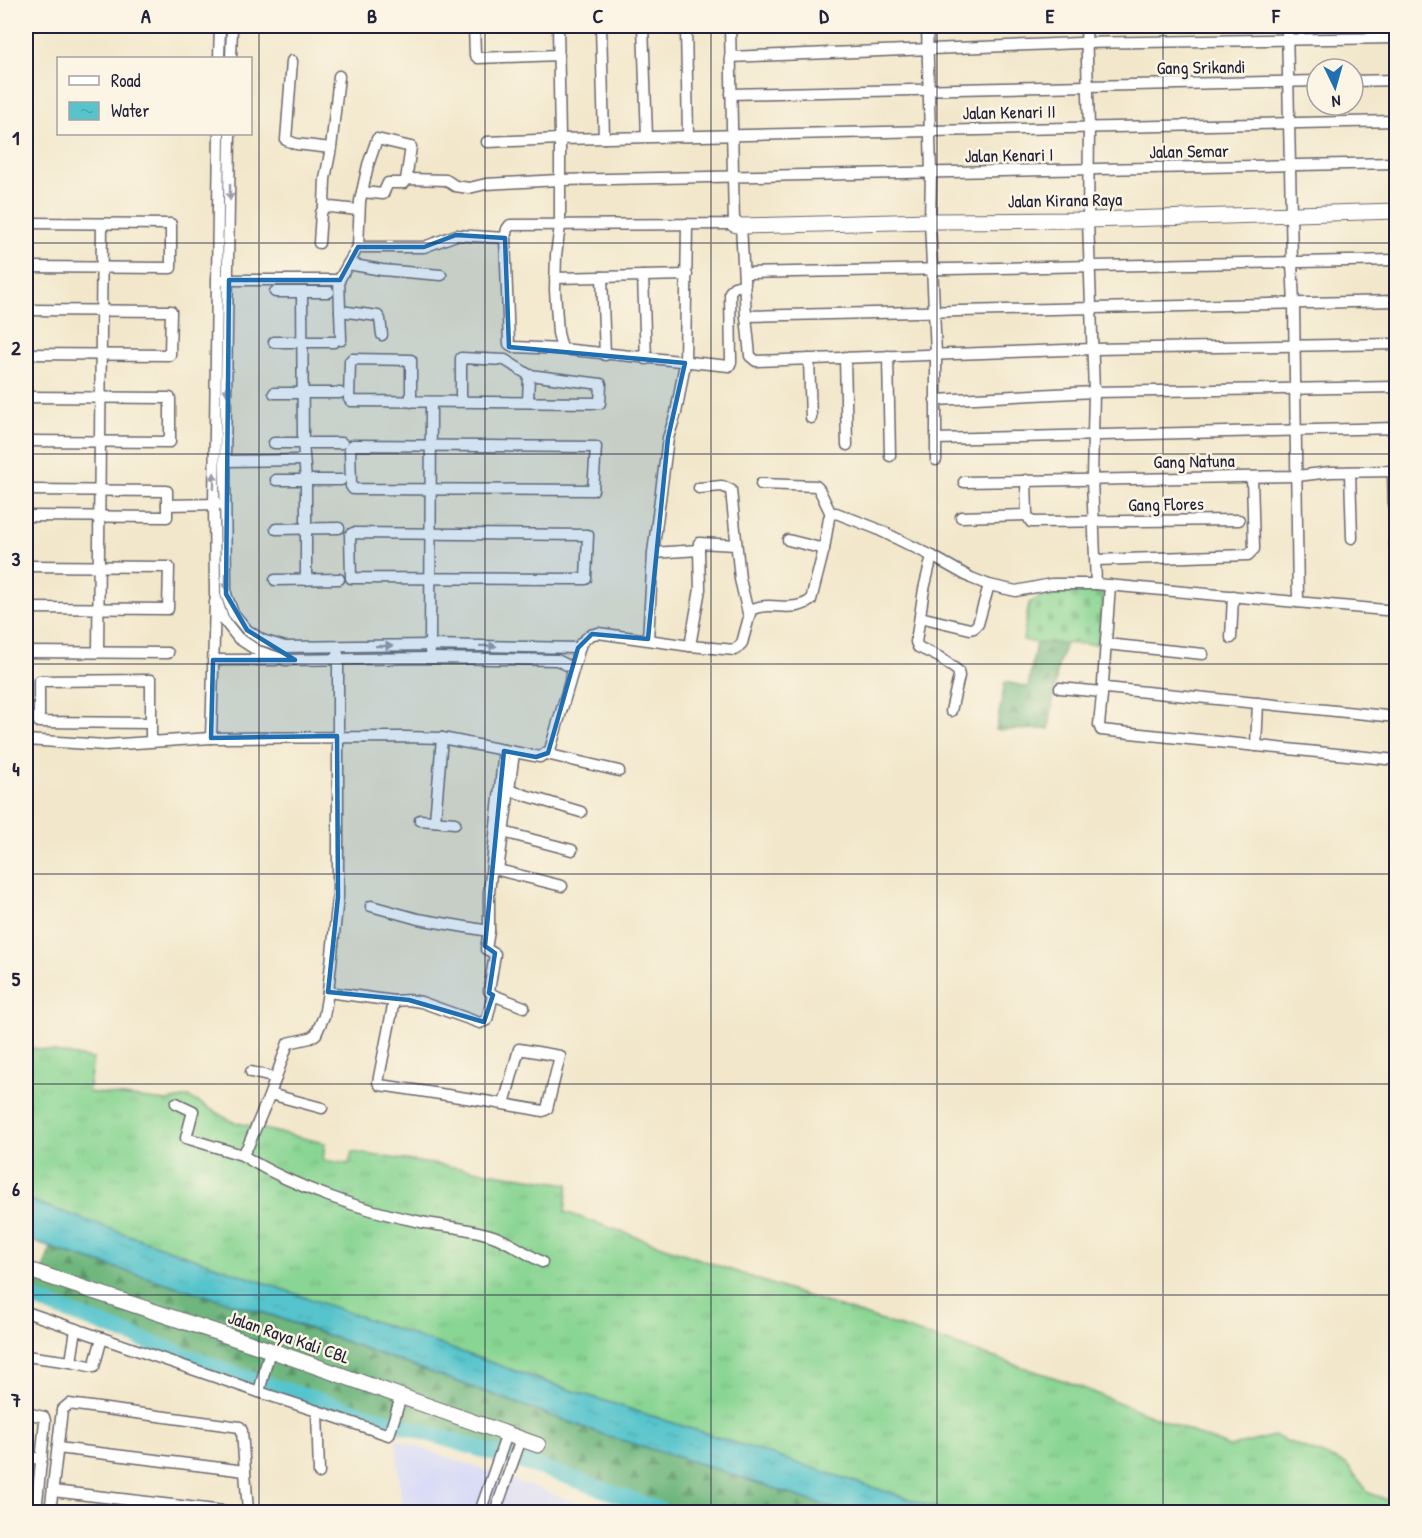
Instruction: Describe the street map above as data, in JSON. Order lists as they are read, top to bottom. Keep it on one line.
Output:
{"streets":{"street":["Gang Srikandi","Jalan Kenari II","Jalan Semar","Jalan Kenari I","Jalan Kirana Raya","Gang Natuna","Gang Flores","Jalan Raya Kali CBL"]},"crossings":[["Jalan Semar","Jalan Kenari I"]],"legend":["Road","Water"],"north":"bottom","grid":{"columns":["A","B","C","D","E","F"],"rows":["1","2","3","4","5","6","7"]}}
